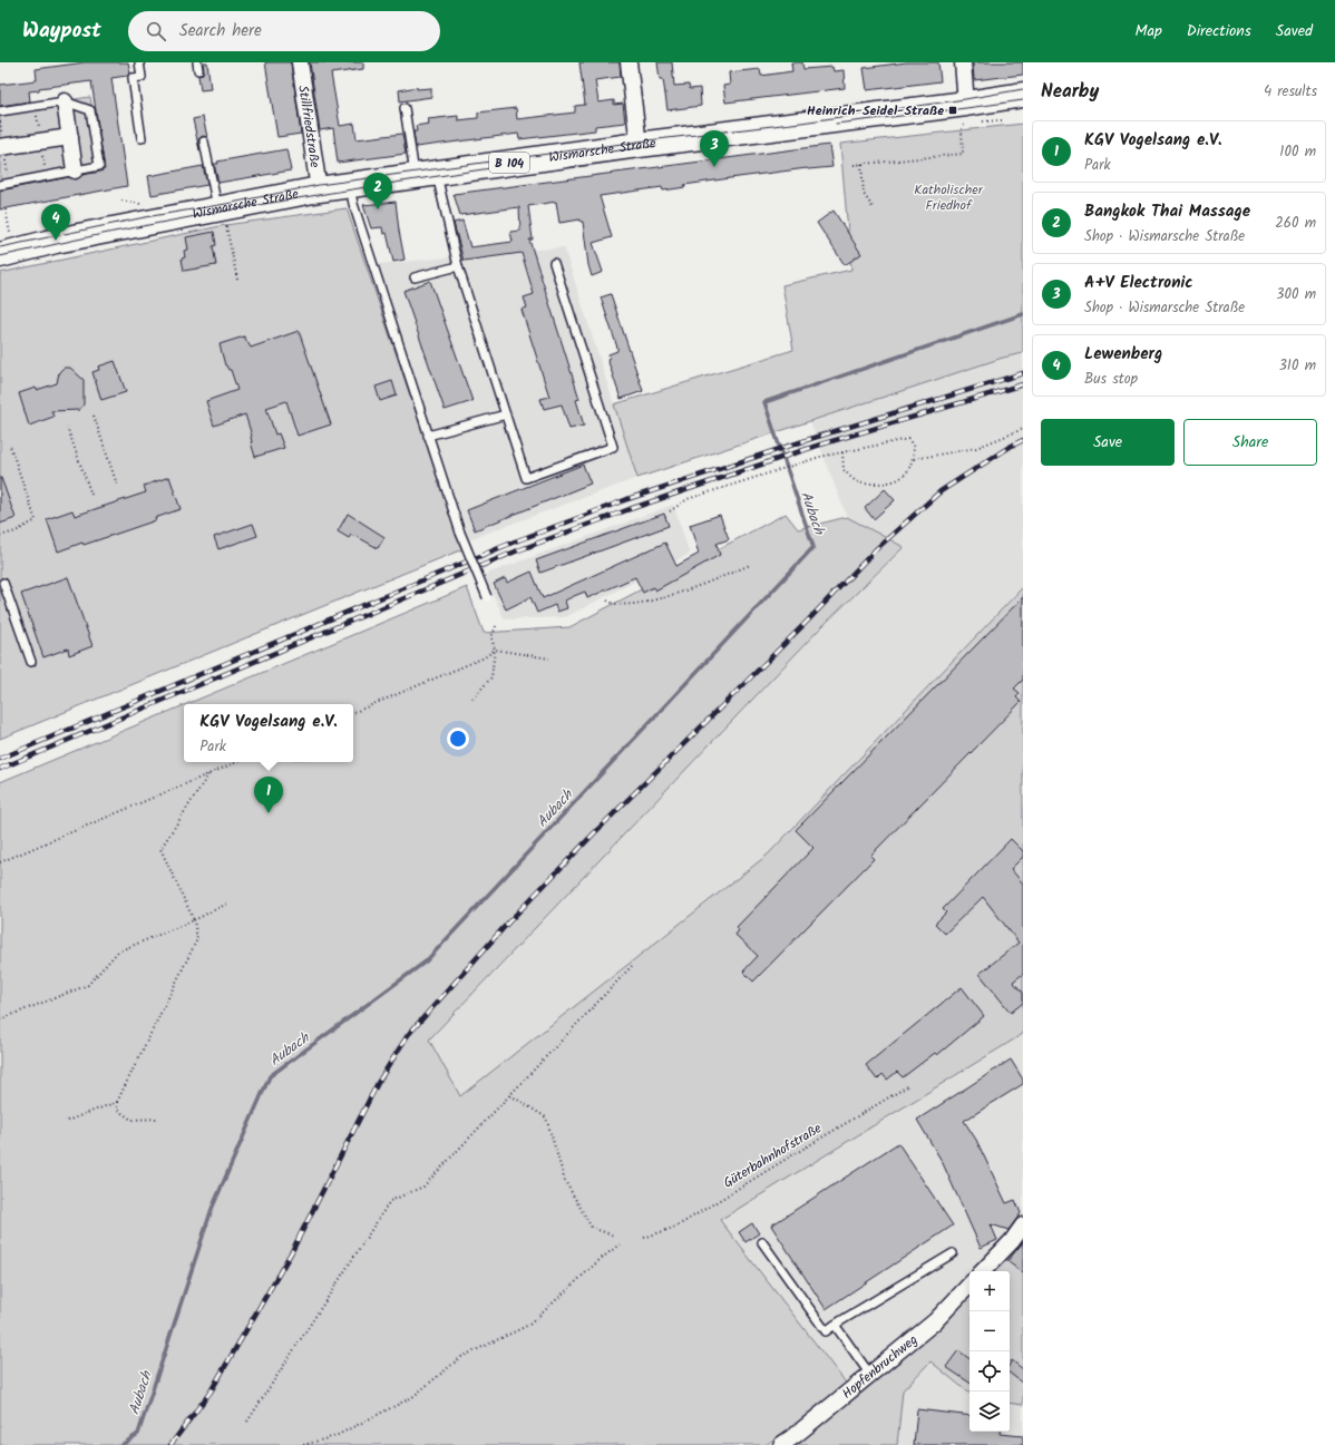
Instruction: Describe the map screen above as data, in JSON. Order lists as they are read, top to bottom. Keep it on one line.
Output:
{"streets":{"main road":["Wismarsche Straße","B 104"],"street":["Stillfriedstraße","Hopfenbruchweg"],"path":["Güterbahnhofstraße"]},"crossings":[["Stillfriedstraße","Wismarsche Straße"]],"water":["Aubach"],"parks":["Katholischer Friedhof"],"places":{"transit":["Heinrich-Seidel-Straße"]},"page":{"header":"Waypost","search":"Search here","nav":["Map","Directions","Saved"],"heading":["Nearby","4 results"],"list":[{"mark":"1","name":"KGV Vogelsang e.V.","note":"Park","value":"100 m"},{"mark":"2","name":"Bangkok Thai Massage","note":"Shop · Wismarsche Straße","value":"260 m"},{"mark":"3","name":"A+V Electronic","note":"Shop · Wismarsche Straße","value":"300 m"},{"mark":"4","name":"Lewenberg","note":"Bus stop","value":"310 m"}],"pins":["3","2","4","1"],"buttons":["Save","Share"],"popup":["KGV Vogelsang e.V.","Park"],"map_buttons":["+","−"]}}
